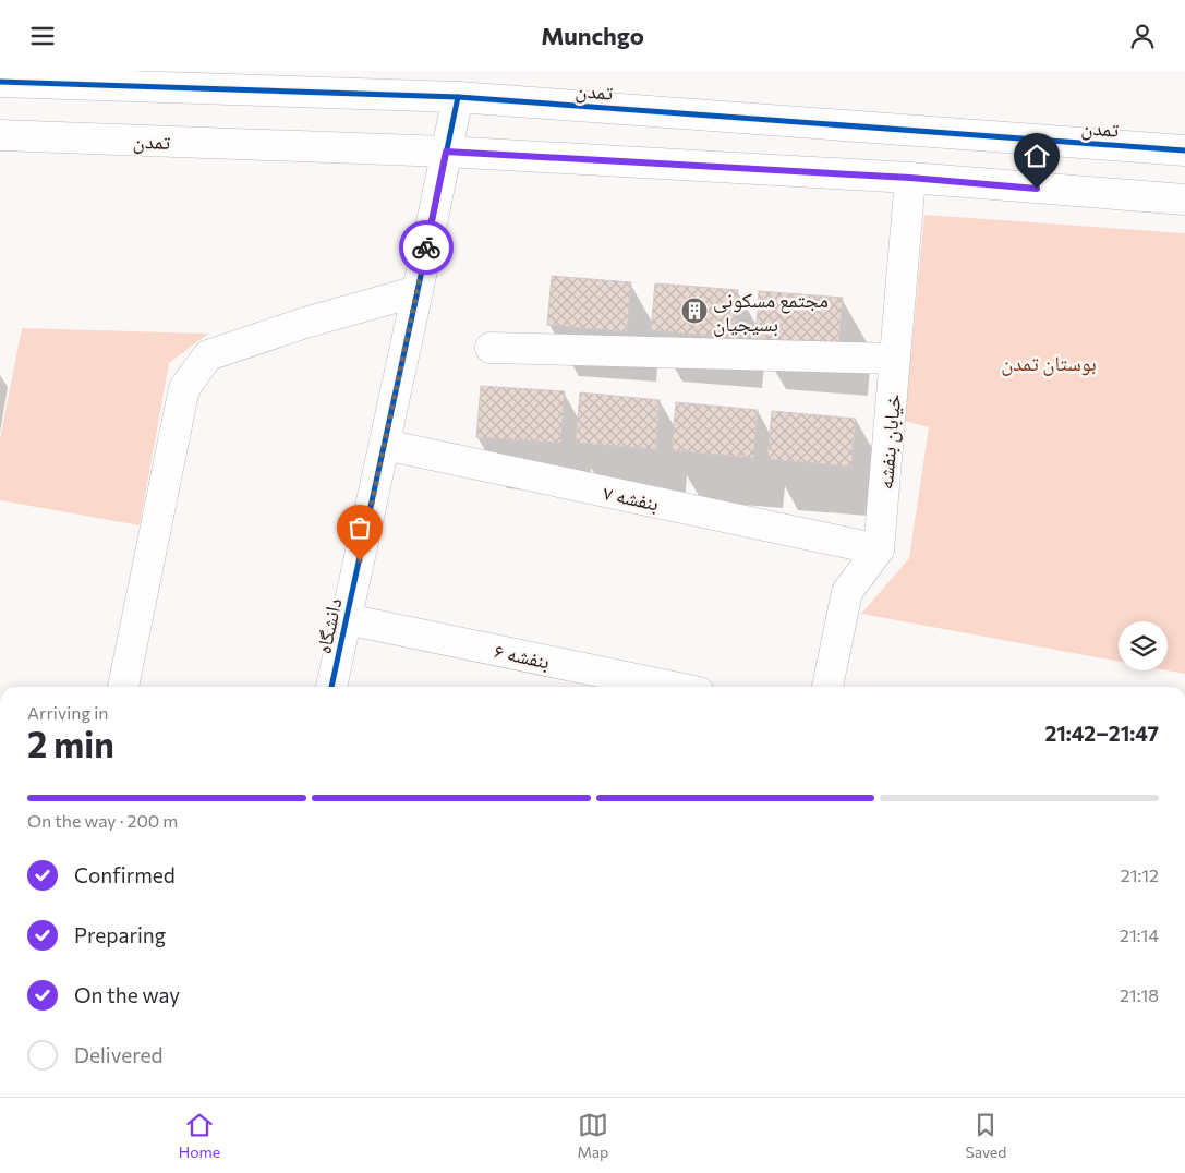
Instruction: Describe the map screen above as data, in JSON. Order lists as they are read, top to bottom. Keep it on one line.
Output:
{"streets":{"street":["تمدن","خیابان بنفشه","بنفشه ۷","دانشگاه","بنفشه ۶"]},"crossings":[["تمدن","خیابان بنفشه"],["تمدن","دانشگاه"],["خیابان بنفشه","بنفشه ۷"],["بنفشه ۷","دانشگاه"],["دانشگاه","بنفشه ۶"]],"parks":["بوستان تمدن"],"places":{"building":["مجتمع مسکونی بسیجیان"]},"page":{"header":"Munchgo","heading":["2 min","Arriving in","21:42–21:47"],"bar":"On the way · 200 m","list":[["Confirmed","21:12"],["Preparing","21:14"],["On the way","21:18"],"Delivered"],"tabs":["Home","Map","Saved"]}}
